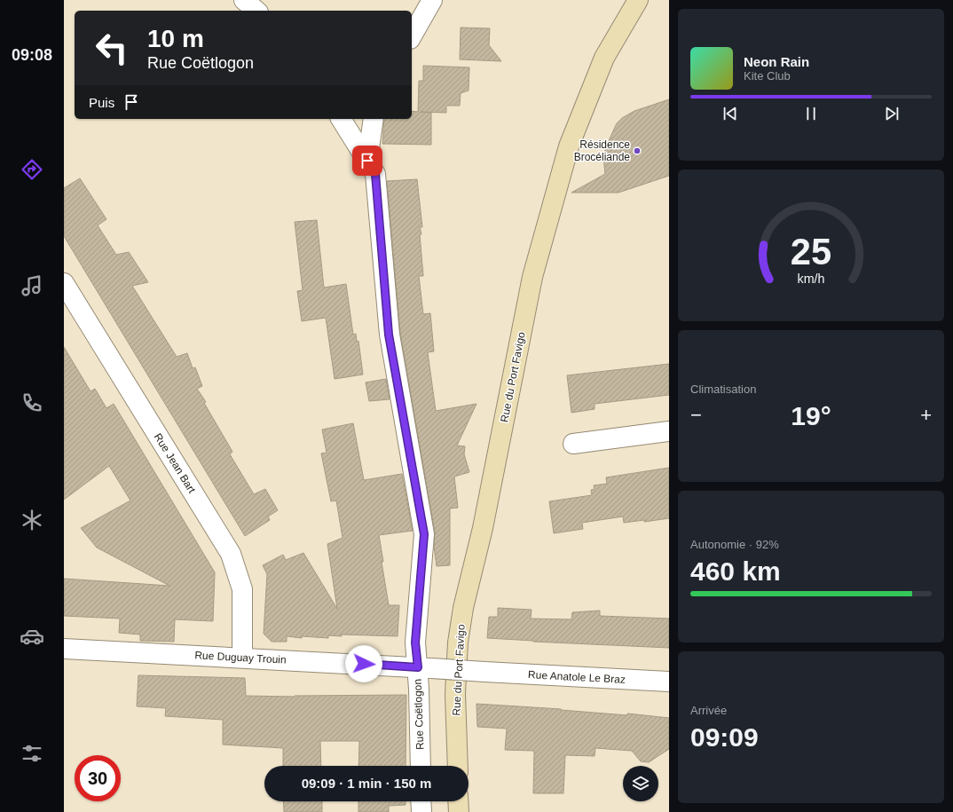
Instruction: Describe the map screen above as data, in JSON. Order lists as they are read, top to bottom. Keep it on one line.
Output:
{"streets":{"street":["Rue du Port Favigo","Rue Jean Bart","Rue Duguay Trouin","Rue Anatole Le Braz","Rue Coëtlogon"]},"crossings":[["Rue Jean Bart","Rue Duguay Trouin"],["Rue Duguay Trouin","Rue Anatole Le Braz"],["Rue Duguay Trouin","Rue Coëtlogon"]],"places":["Résidence Brocéliande"],"page":{"tabs":"09:08","turn":["10 m","Rue Coëtlogon"],"song":["Neon Rain","Kite Club"],"then":"Puis","tile":["Climatisation",["Autonomie · 92%","460 km"],["Arrivée","09:09"]],"heat":["−","19°","+"],"limit":"30","trip":"09:09 · 1 min · 150 m","gauge":["25","km/h"]}}
